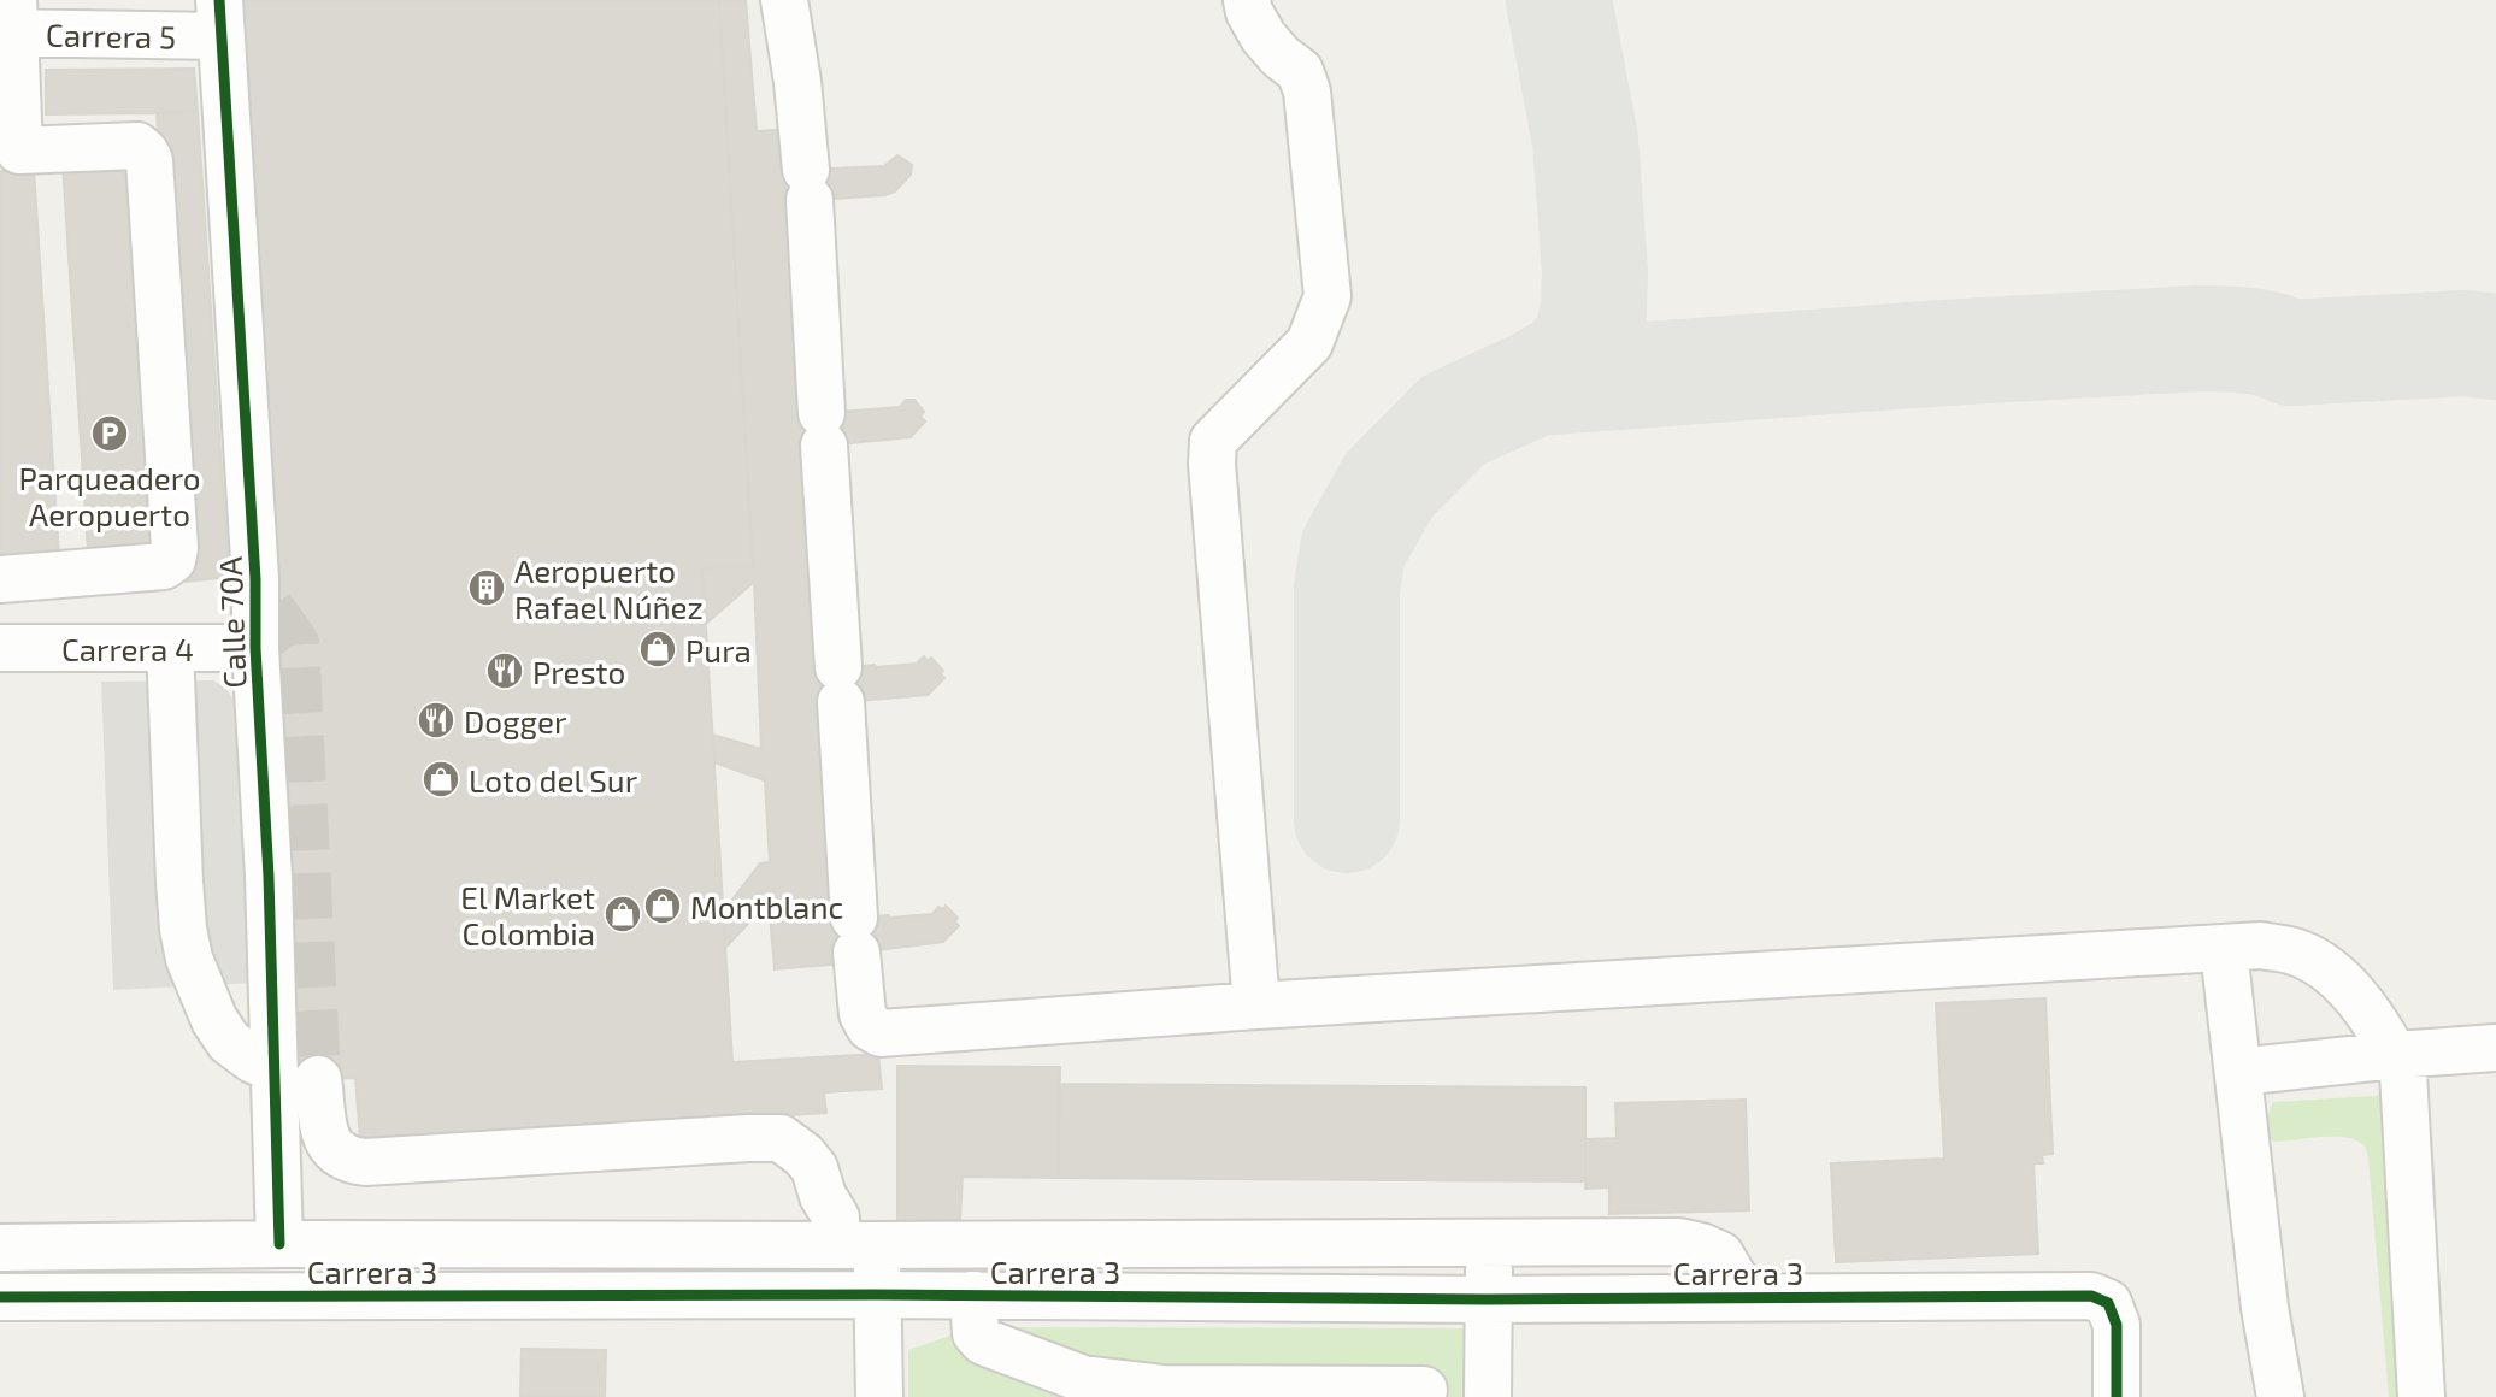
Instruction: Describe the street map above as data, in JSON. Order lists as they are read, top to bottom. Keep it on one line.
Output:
{"streets":{"street":["Carrera 5","Calle 70A","Carrera 4","Carrera 3"]},"crossings":[["Carrera 5","Calle 70A"],["Calle 70A","Carrera 4"],["Calle 70A","Carrera 3"]],"places":{"parking":["Parqueadero Aeropuerto"],"building":["Aeropuerto Rafael Núñez"],"shop":["Pura","Loto del Sur","Montblanc","El Market Colombia"],"restaurant":["Presto","Dogger"]}}
